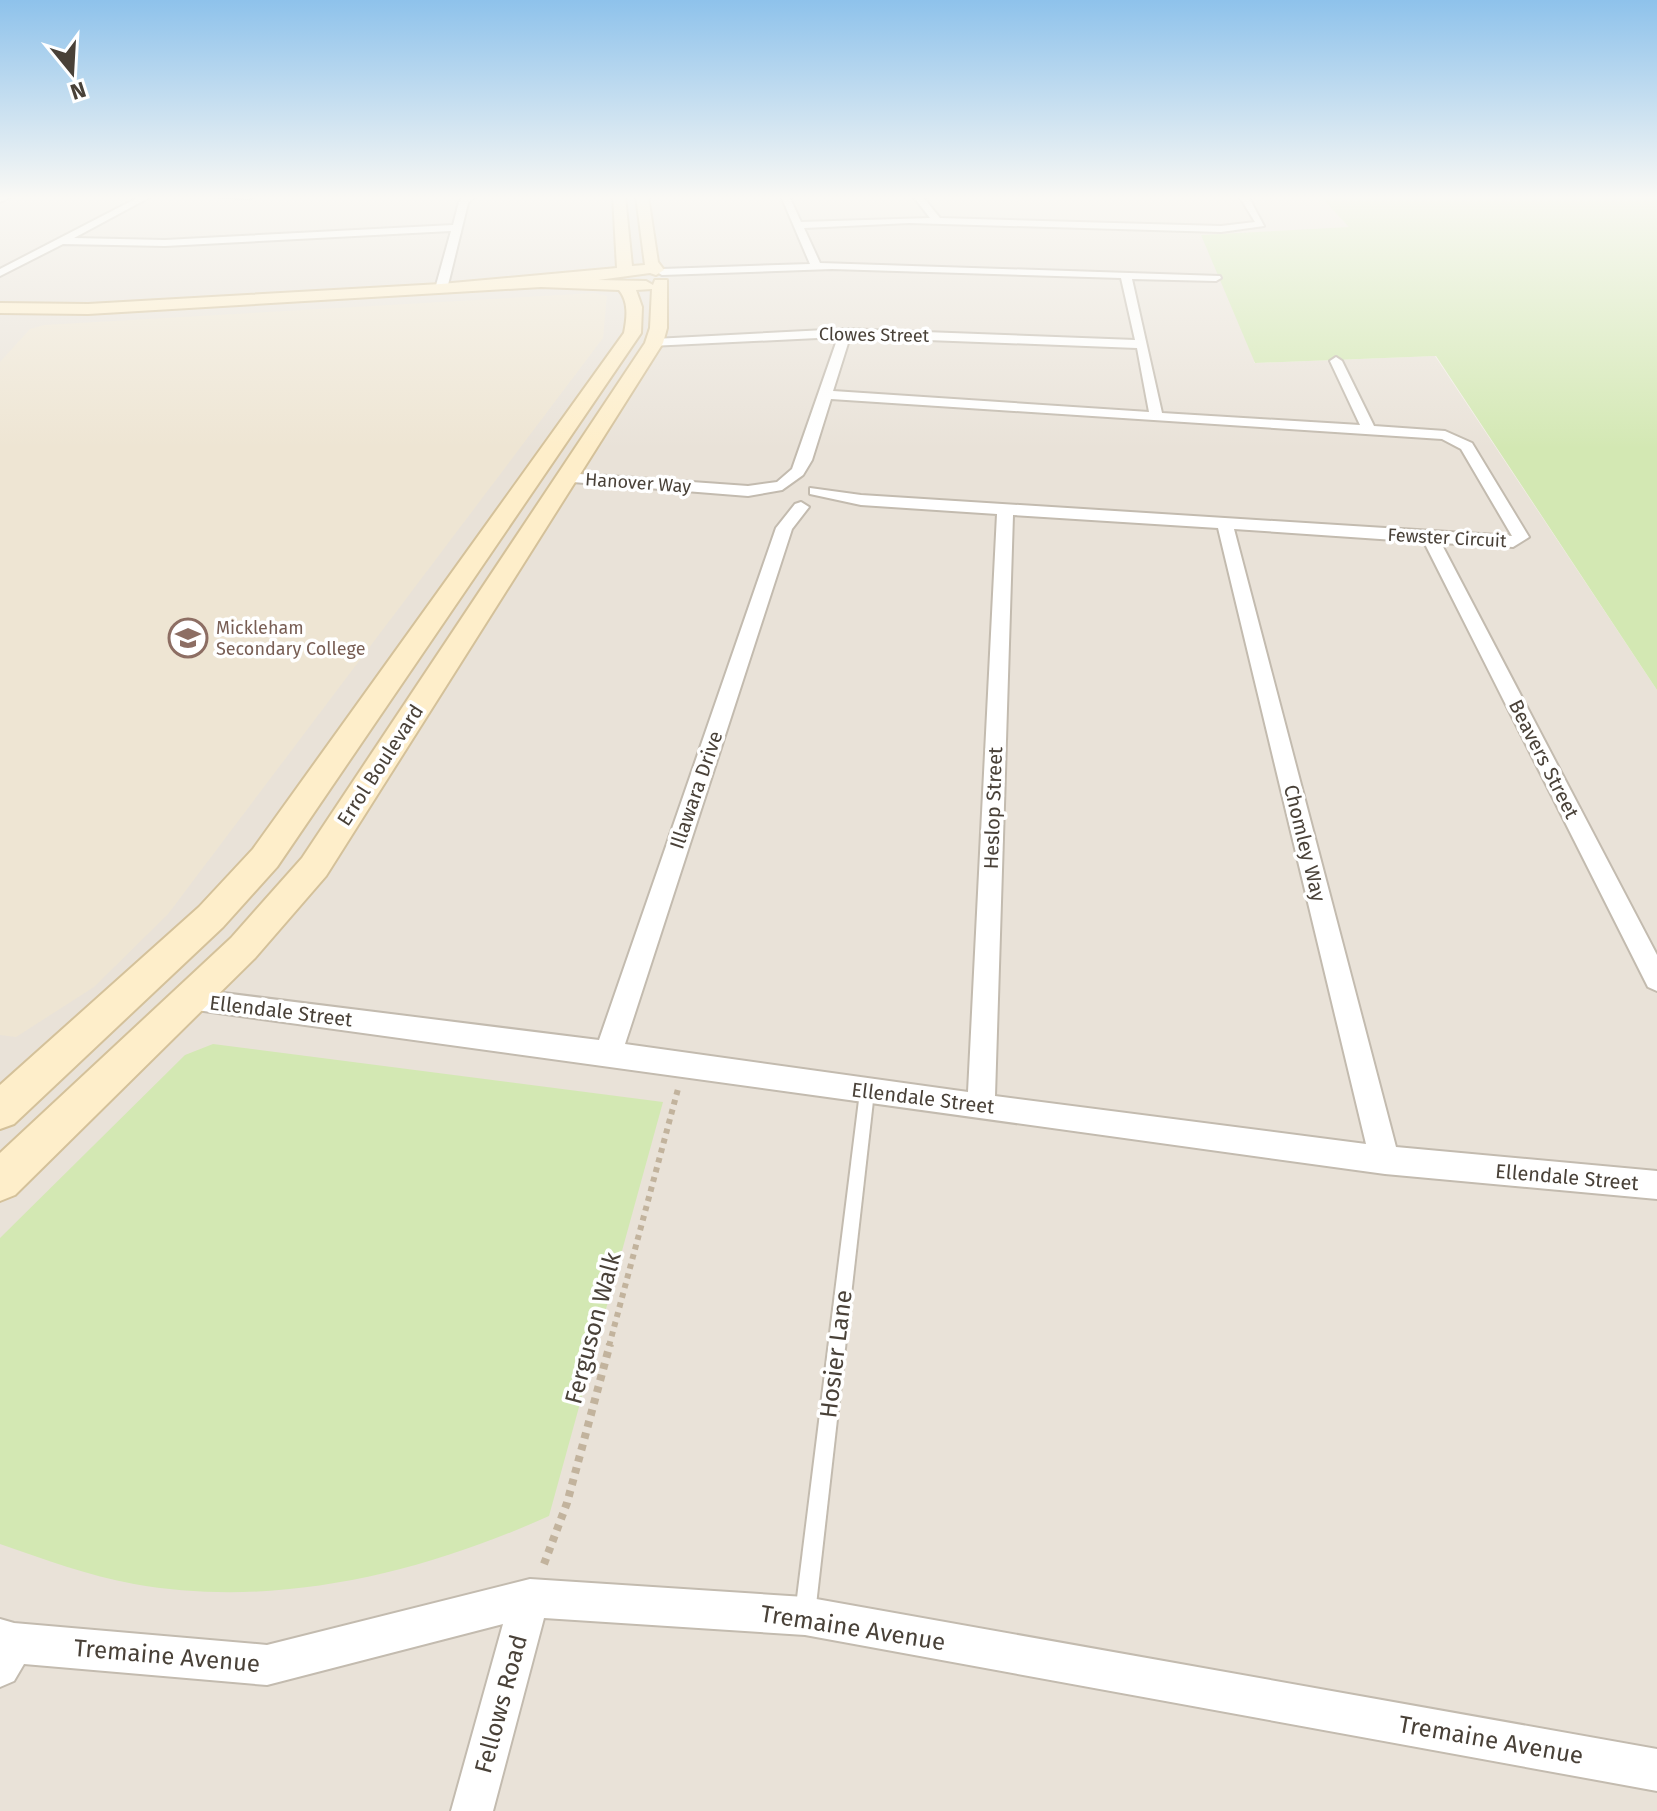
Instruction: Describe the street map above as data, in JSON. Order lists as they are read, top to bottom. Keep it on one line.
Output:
{"streets":{"street":["Clowes Street","Hanover Way","Fewster Circuit","Beavers Street","Errol Boulevard","Illawara Drive","Heslop Street","Chomley Way","Ellendale Street","Tremaine Avenue","Fellows Road"],"lane":["Hosier Lane"],"path":["Ferguson Walk"]},"crossings":[["Clowes Street","Errol Boulevard"],["Hanover Way","Errol Boulevard"],["Fewster Circuit","Beavers Street"],["Fewster Circuit","Illawara Drive"],["Fewster Circuit","Heslop Street"],["Fewster Circuit","Chomley Way"],["Errol Boulevard","Ellendale Street"],["Illawara Drive","Ellendale Street"],["Heslop Street","Ellendale Street"],["Chomley Way","Ellendale Street"],["Ellendale Street","Ferguson Walk"],["Ellendale Street","Hosier Lane"],["Ferguson Walk","Tremaine Avenue"],["Ferguson Walk","Fellows Road"],["Hosier Lane","Tremaine Avenue"],["Tremaine Avenue","Fellows Road"]],"places":{"school or university":["Mickleham Secondary College"]},"north":"bottom"}
